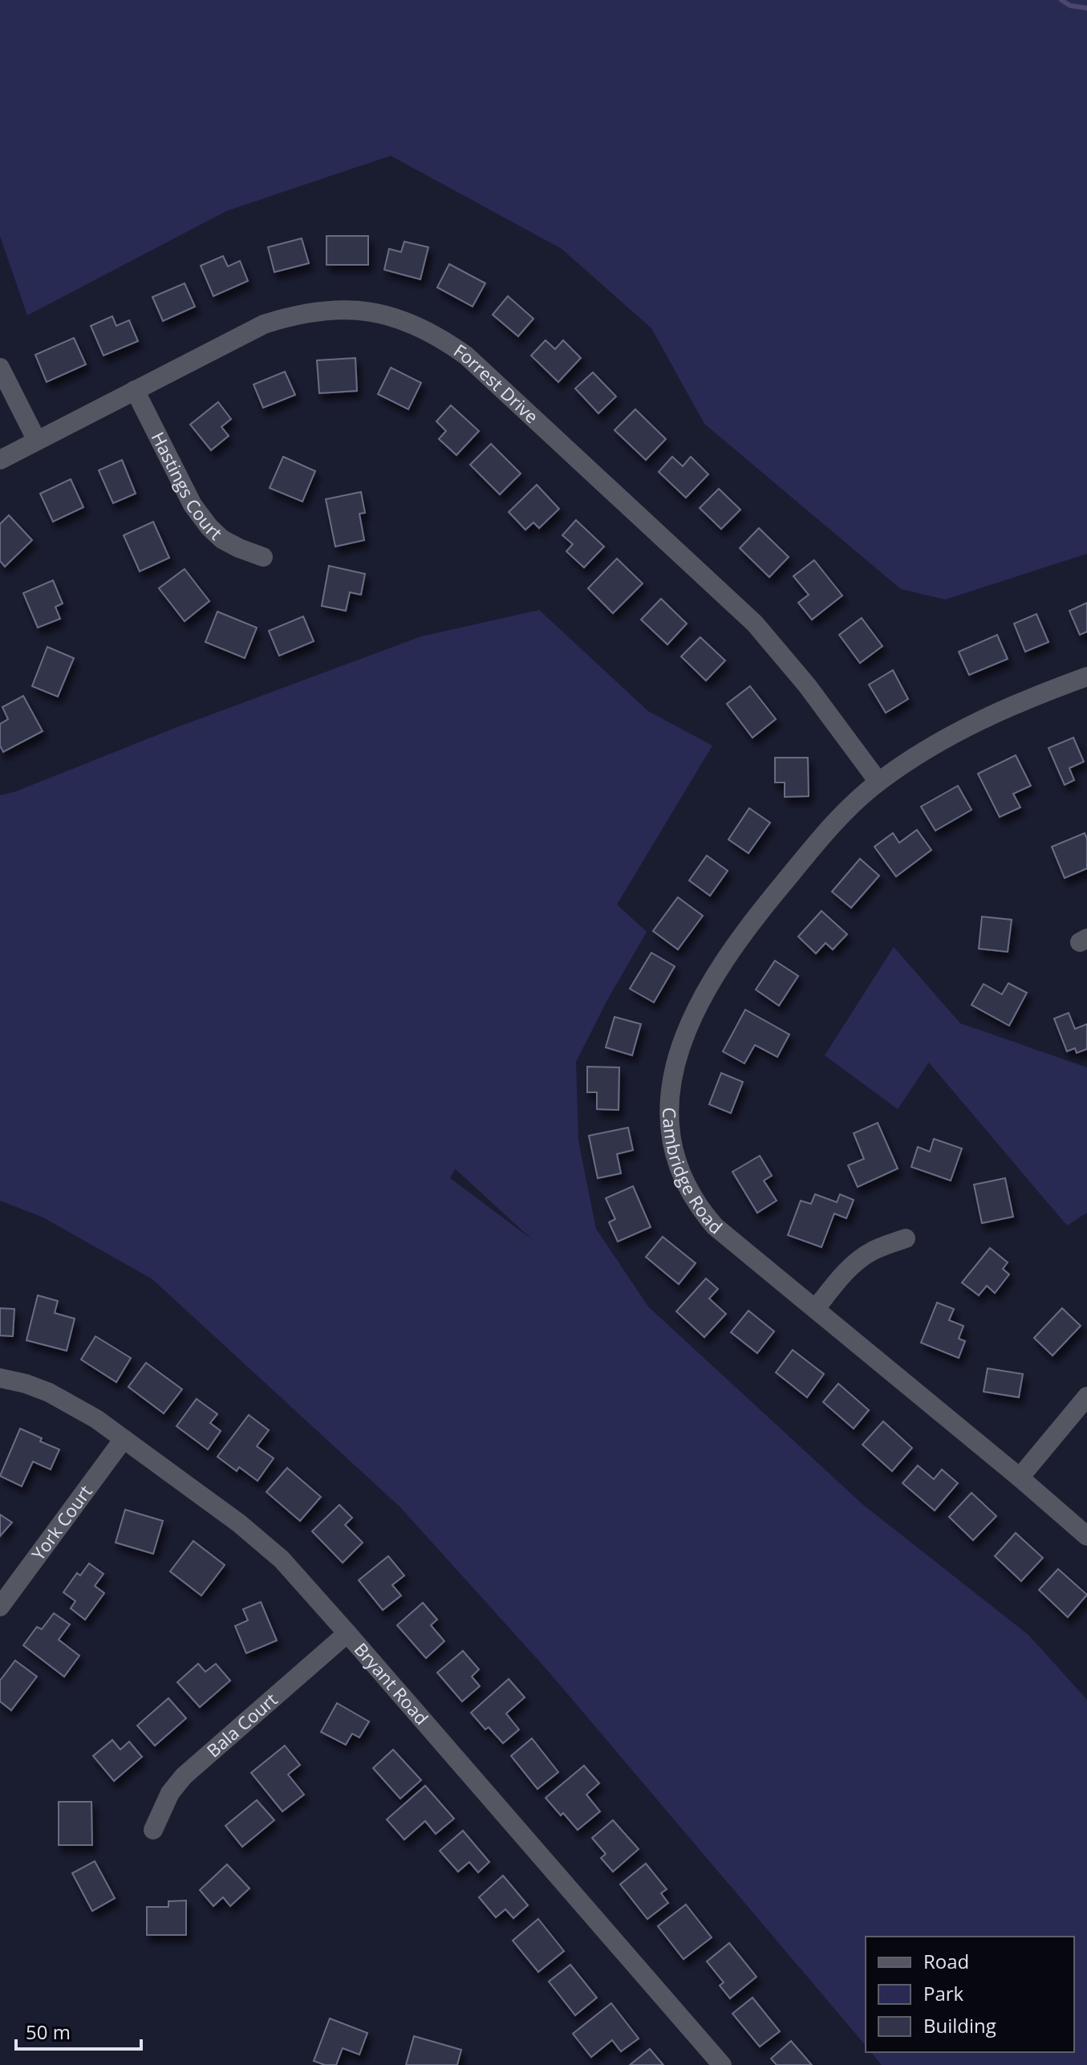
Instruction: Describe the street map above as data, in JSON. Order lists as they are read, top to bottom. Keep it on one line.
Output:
{"streets":{"street":["Forrest Drive","Hastings Court","Cambridge Road","York Court","Bryant Road","Bala Court"]},"crossings":[["Forrest Drive","Hastings Court"],["Forrest Drive","Cambridge Road"],["York Court","Bryant Road"],["Bryant Road","Bala Court"]],"legend":["Road","Park","Building"],"scale_bar":"50 m"}
